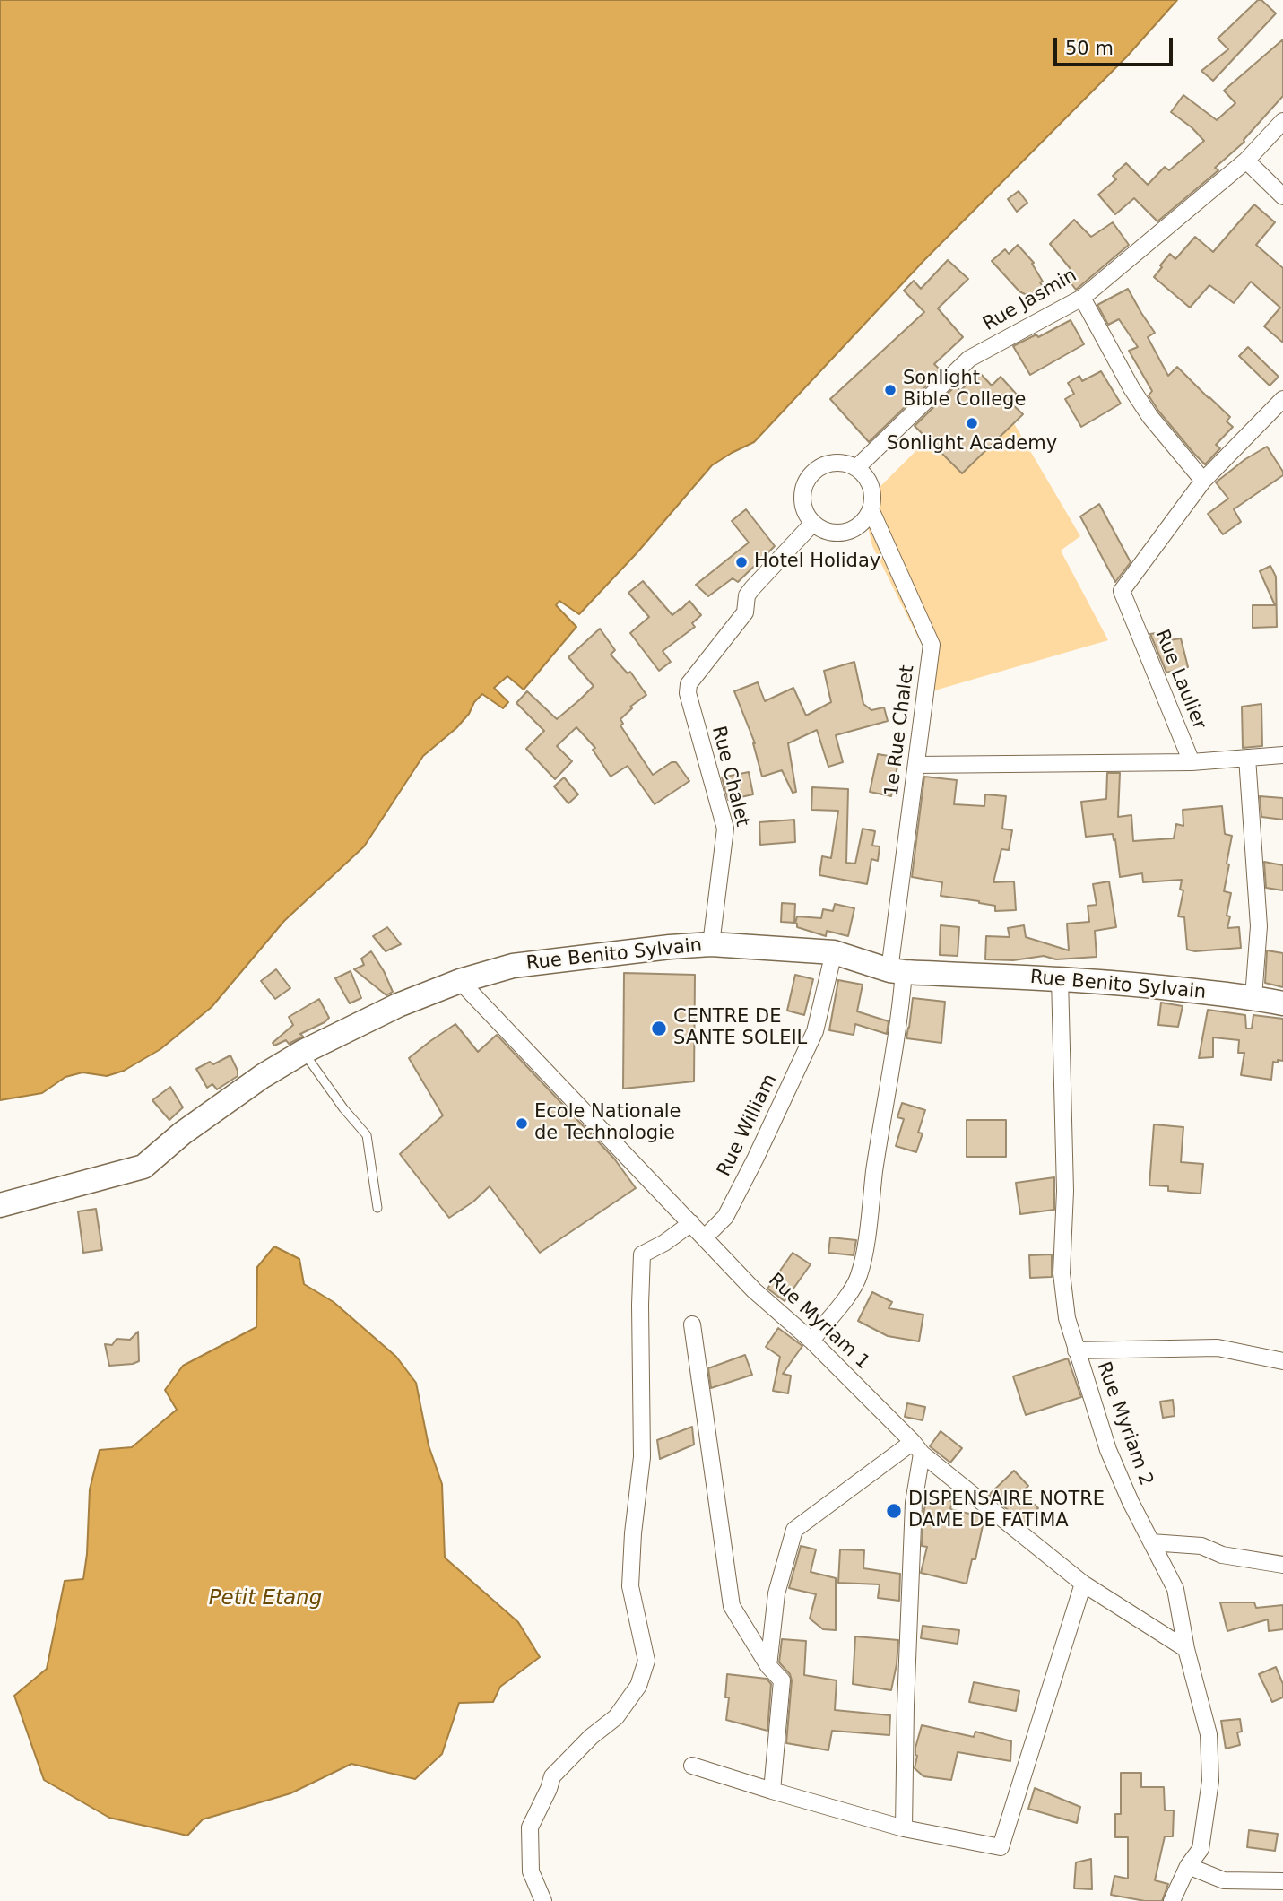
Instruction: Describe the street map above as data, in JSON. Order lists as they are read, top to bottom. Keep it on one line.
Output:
{"streets":{"main road":["Rue Benito Sylvain"],"street":["Rue Jasmin","Rue Laulier","1e Rue Chalet","Rue Chalet","Rue William","Rue Myriam 1","Rue Myriam 2"]},"crossings":[["Rue Jasmin","1e Rue Chalet"],["Rue Jasmin","Rue Chalet"],["1e Rue Chalet","Rue Chalet"],["1e Rue Chalet","Rue Benito Sylvain"],["1e Rue Chalet","Rue Myriam 1"],["Rue Chalet","Rue Benito Sylvain"],["Rue Benito Sylvain","Rue William"],["Rue Benito Sylvain","Rue Myriam 1"],["Rue Benito Sylvain","Rue Myriam 2"],["Rue William","Rue Myriam 1"],["Rue Myriam 1","Rue Myriam 2"]],"water":["Petit Etang"],"places":["Sonlight Bible College","Sonlight Academy","Hotel Holiday","CENTRE DE SANTE SOLEIL","Ecole Nationale de Technologie","DISPENSAIRE NOTRE DAME DE FATIMA"],"scale_bar":"50 m"}
